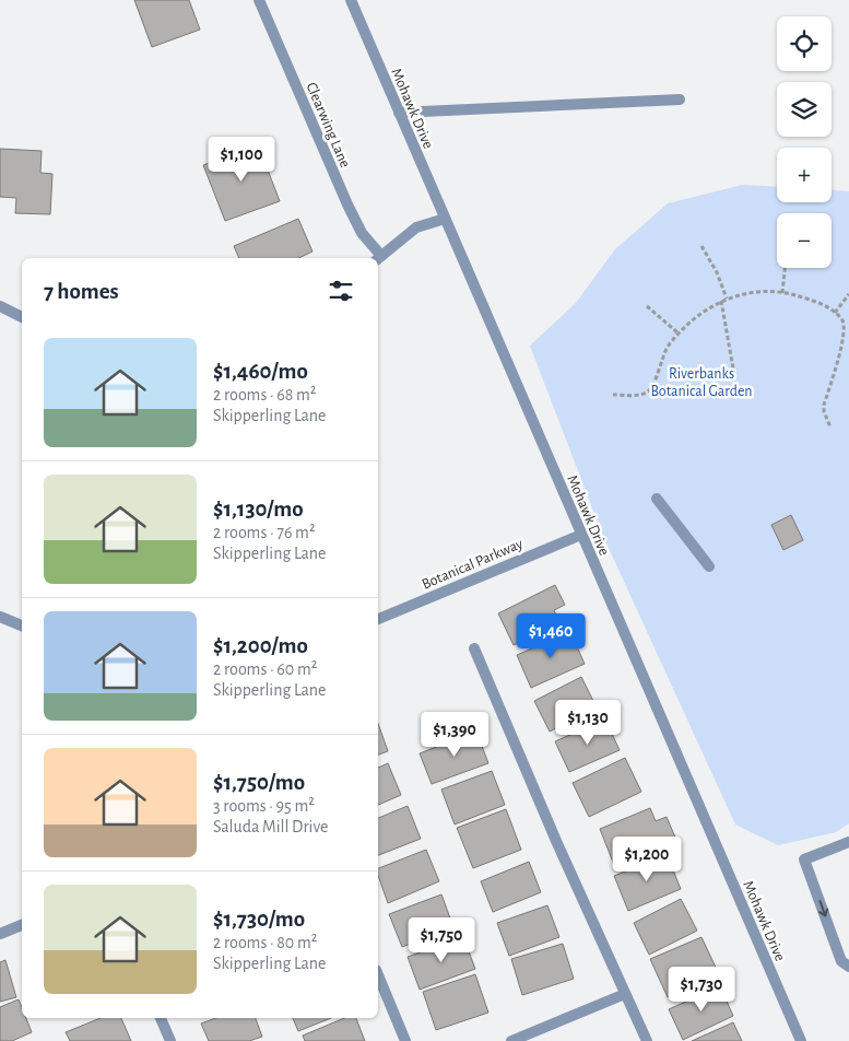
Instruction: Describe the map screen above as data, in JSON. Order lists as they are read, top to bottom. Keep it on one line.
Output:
{"streets":{"street":["Mohawk Drive","Clearwing Lane","Botanical Parkway"]},"crossings":[["Mohawk Drive","Botanical Parkway"]],"parks":["Riverbanks Botanical Garden"],"page":{"map_buttons":["+","−"],"price":["$1,100","$1,460","$1,130","$1,390","$1,200","$1,750","$1,730"],"heading":"7 homes","list":[{"name":"$1,460/mo","note":"2 rooms · 68 m² · Skipperling Lane"},{"name":"$1,130/mo","note":"2 rooms · 76 m² · Skipperling Lane"},{"name":"$1,200/mo","note":"2 rooms · 60 m² · Skipperling Lane"},{"name":"$1,750/mo","note":"3 rooms · 95 m² · Saluda Mill Drive"},{"name":"$1,730/mo","note":"2 rooms · 80 m² · Skipperling Lane"}]}}
